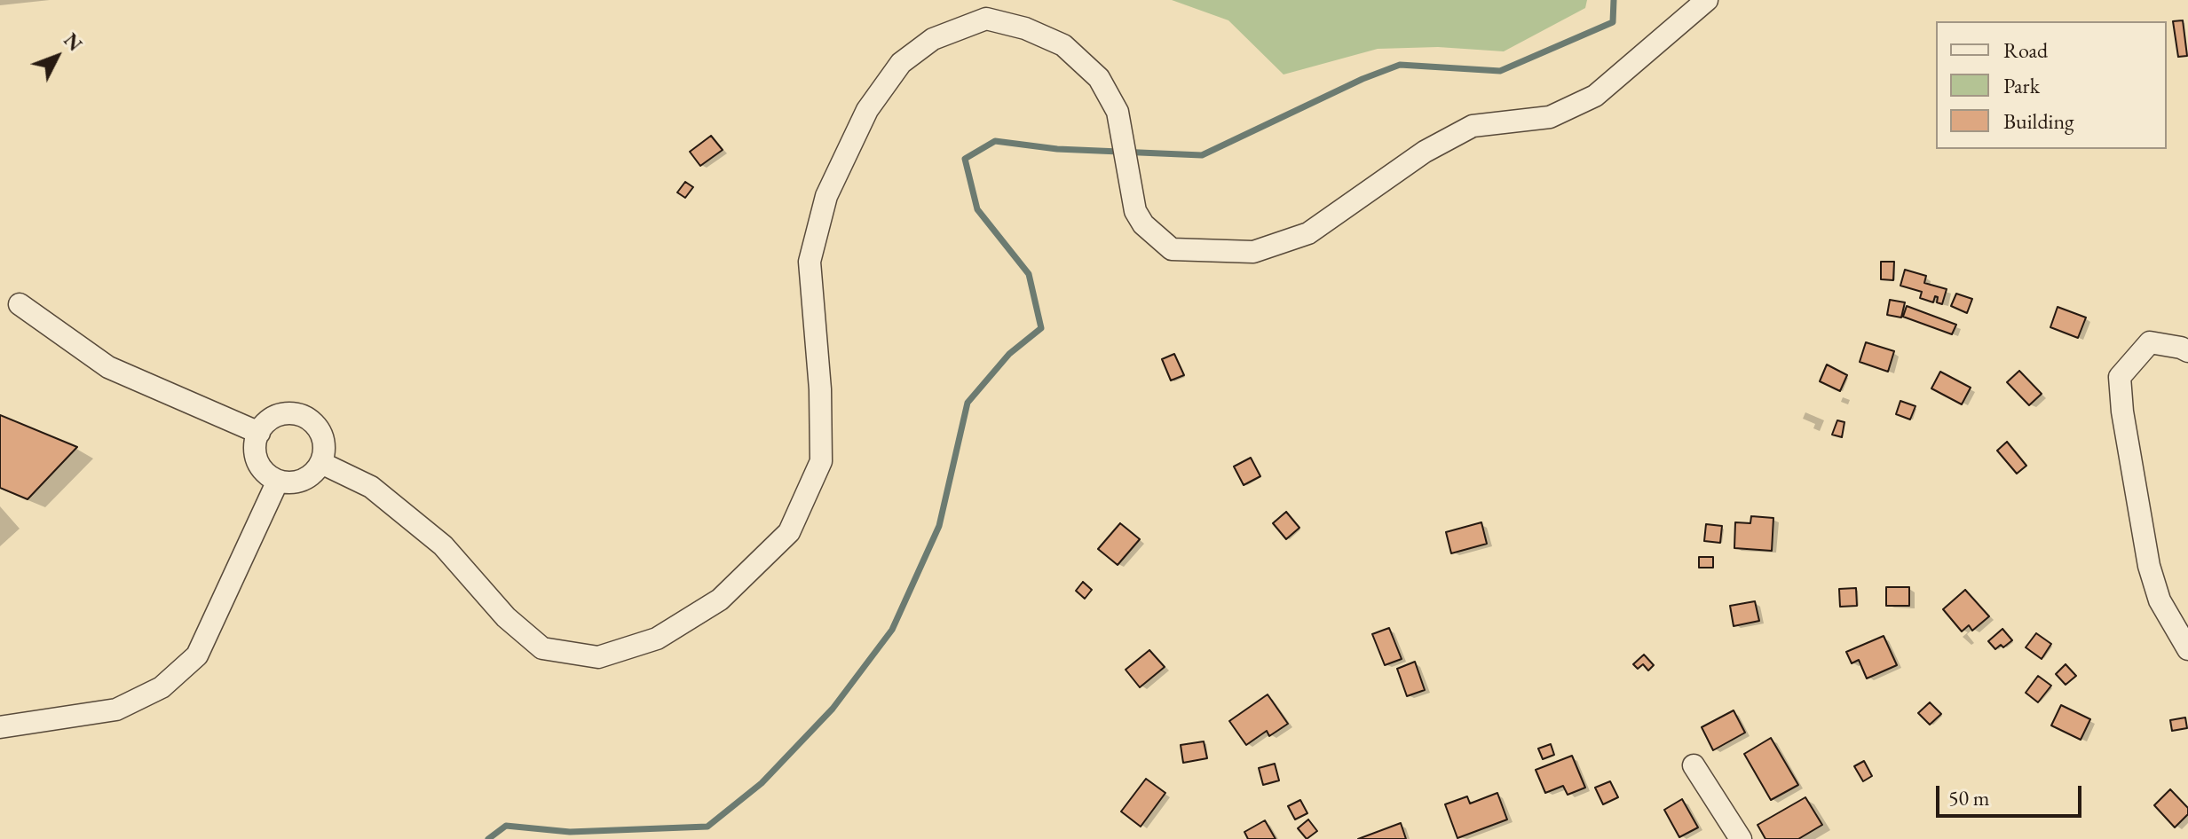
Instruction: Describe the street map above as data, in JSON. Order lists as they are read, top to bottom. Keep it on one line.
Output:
{"legend":["Road","Park","Building"],"scale_bar":"50 m","north":"top right"}
